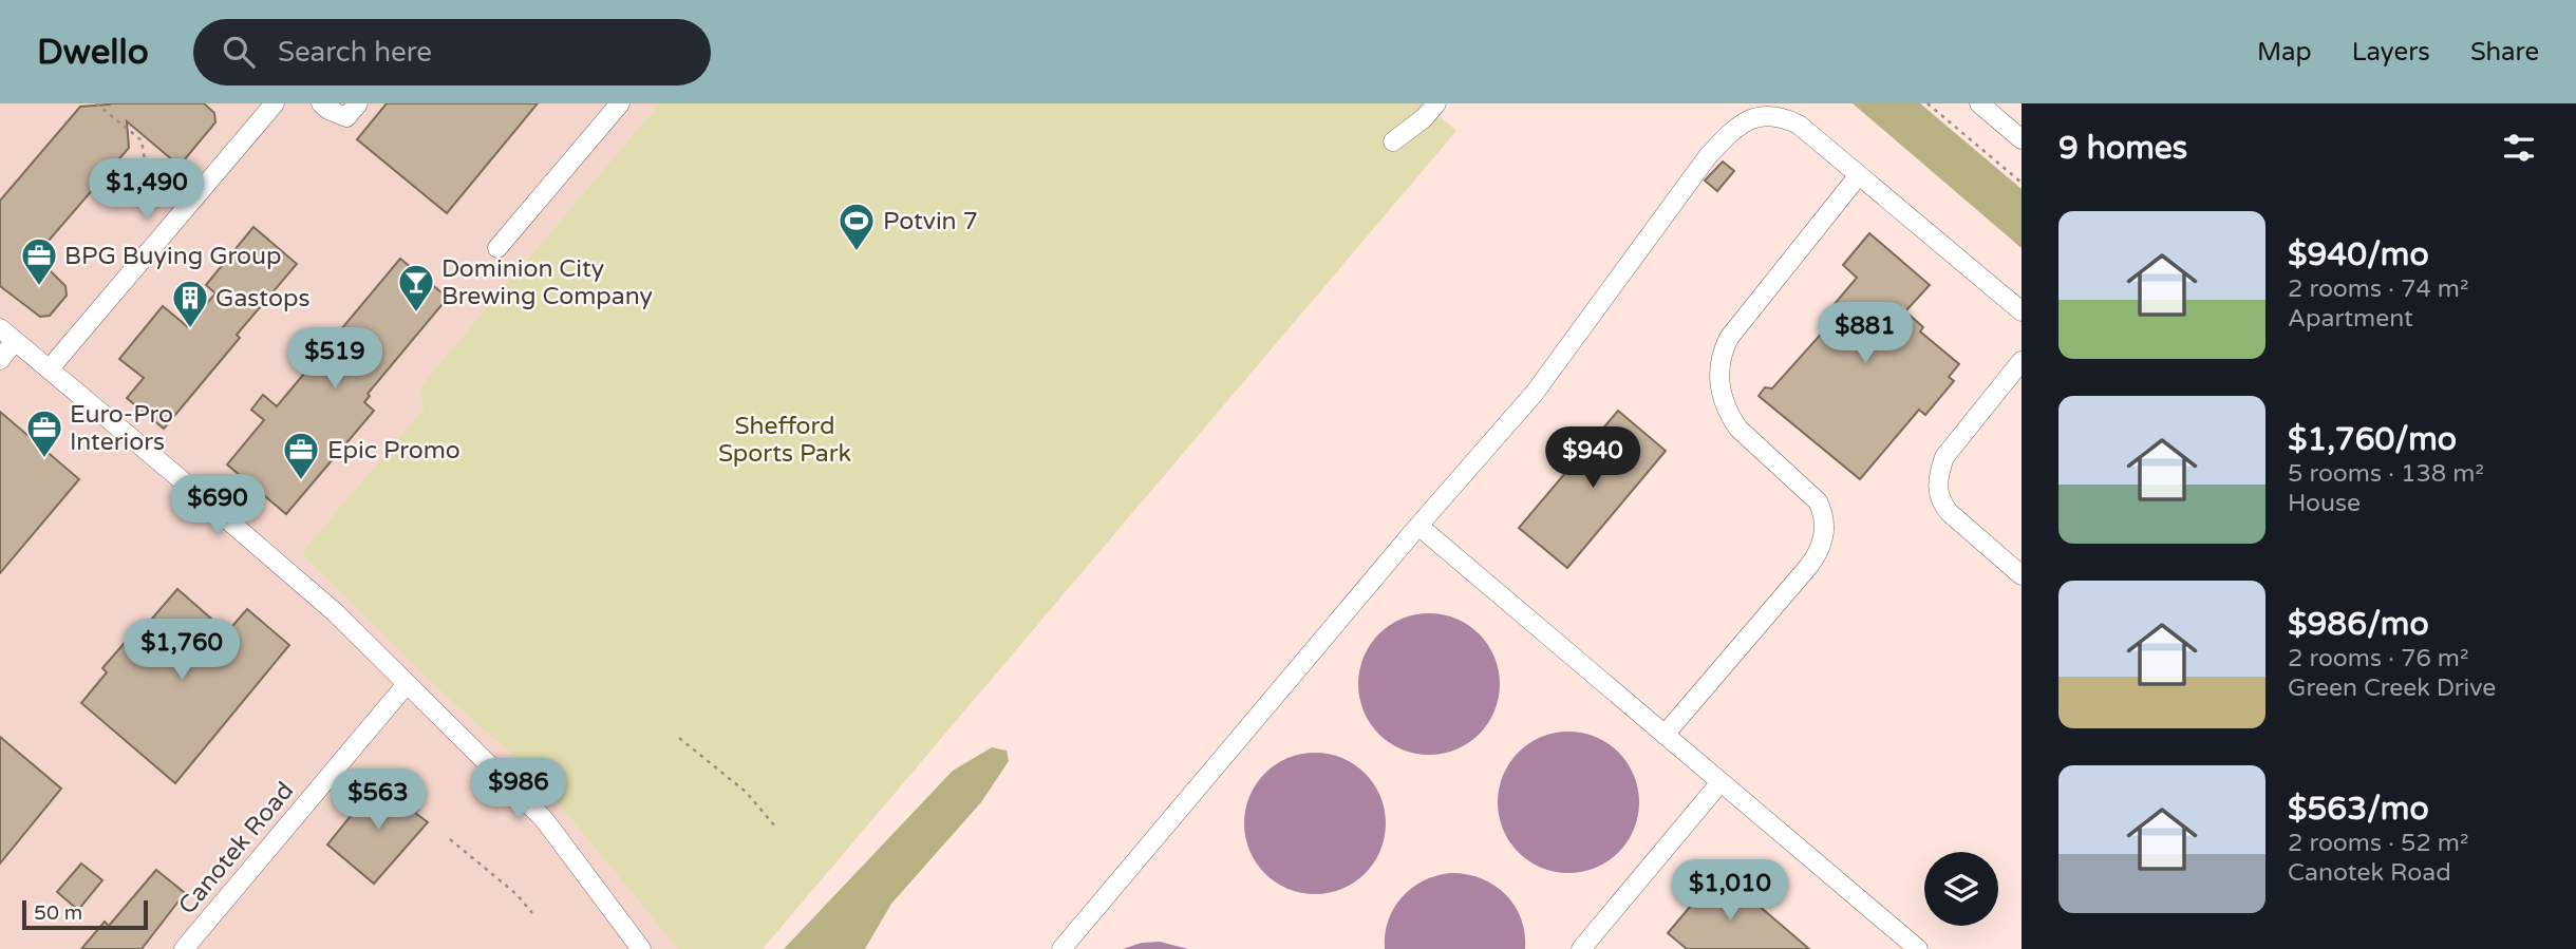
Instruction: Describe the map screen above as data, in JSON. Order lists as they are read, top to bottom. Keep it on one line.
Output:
{"streets":{"street":["Canotek Road"]},"parks":["Shefford Sports Park"],"places":{"sports":["Potvin 7"],"office":["BPG Buying Group","Euro-Pro Interiors","Epic Promo"],"bar":["Dominion City Brewing Company"],"building":["Gastops"]},"scale_bar":"50 m","page":{"header":"Dwello","search":"Search here","nav":["Map","Layers","Share"],"heading":"9 homes","price":["$1,490","$881","$519","$940","$690","$1,760","$986","$563","$1,010"],"list":[{"name":"$940/mo","note":"2 rooms · 74 m² · Apartment"},{"name":"$1,760/mo","note":"5 rooms · 138 m² · House"},{"name":"$986/mo","note":"2 rooms · 76 m² · Green Creek Drive"},{"name":"$563/mo","note":"2 rooms · 52 m² · Canotek Road"}],"scale":"50 m"}}
